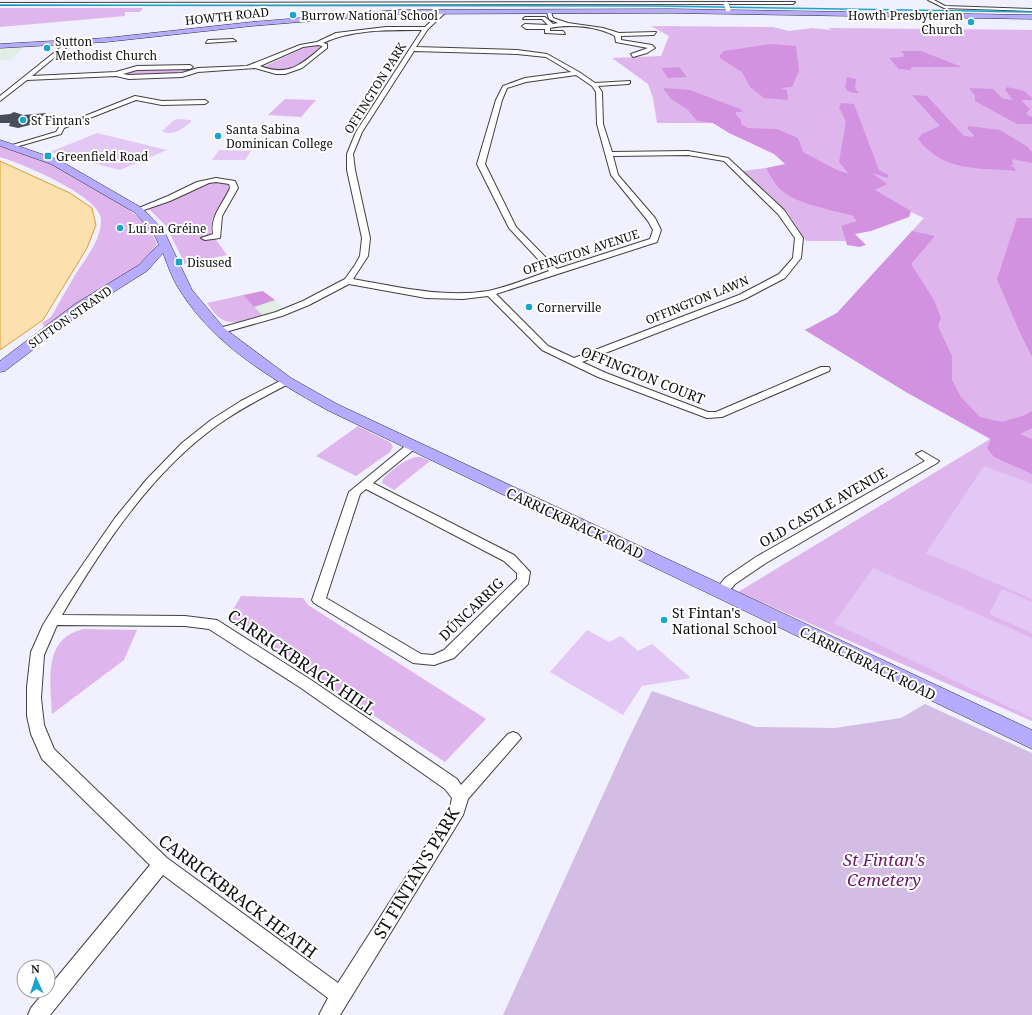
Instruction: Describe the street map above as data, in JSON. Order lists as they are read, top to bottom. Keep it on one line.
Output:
{"streets":{"main road":["HOWTH ROAD","SUTTON STRAND","CARRICKBRACK ROAD"],"street":["OFFINGTON PARK","OFFINGTON AVENUE","OFFINGTON LAWN","OFFINGTON COURT","OLD CASTLE AVENUE","DÚNCARRIG","CARRICKBRACK HILL","ST FINTAN'S PARK","CARRICKBRACK HEATH"]},"crossings":[["HOWTH ROAD","OFFINGTON PARK"],["OFFINGTON PARK","OFFINGTON AVENUE"],["OFFINGTON PARK","CARRICKBRACK ROAD"],["OFFINGTON AVENUE","OFFINGTON LAWN"],["OFFINGTON AVENUE","OFFINGTON COURT"],["OFFINGTON LAWN","OFFINGTON COURT"],["SUTTON STRAND","CARRICKBRACK ROAD"],["OLD CASTLE AVENUE","CARRICKBRACK ROAD"],["CARRICKBRACK ROAD","DÚNCARRIG"],["CARRICKBRACK ROAD","CARRICKBRACK HEATH"],["CARRICKBRACK HILL","ST FINTAN'S PARK"],["CARRICKBRACK HILL","CARRICKBRACK HEATH"],["ST FINTAN'S PARK","CARRICKBRACK HEATH"]],"parks":["St Fintan's Cemetery"],"places":{"other":["Burrow National School","Howth Presbyterian Church","Sutton Methodist Church","St Fintan's","Santa Sabina Dominican College","Luí na Gréine","Cornerville","St Fintan's National School"],"transit":["Greenfield Road","Disused"]},"north":"top"}
